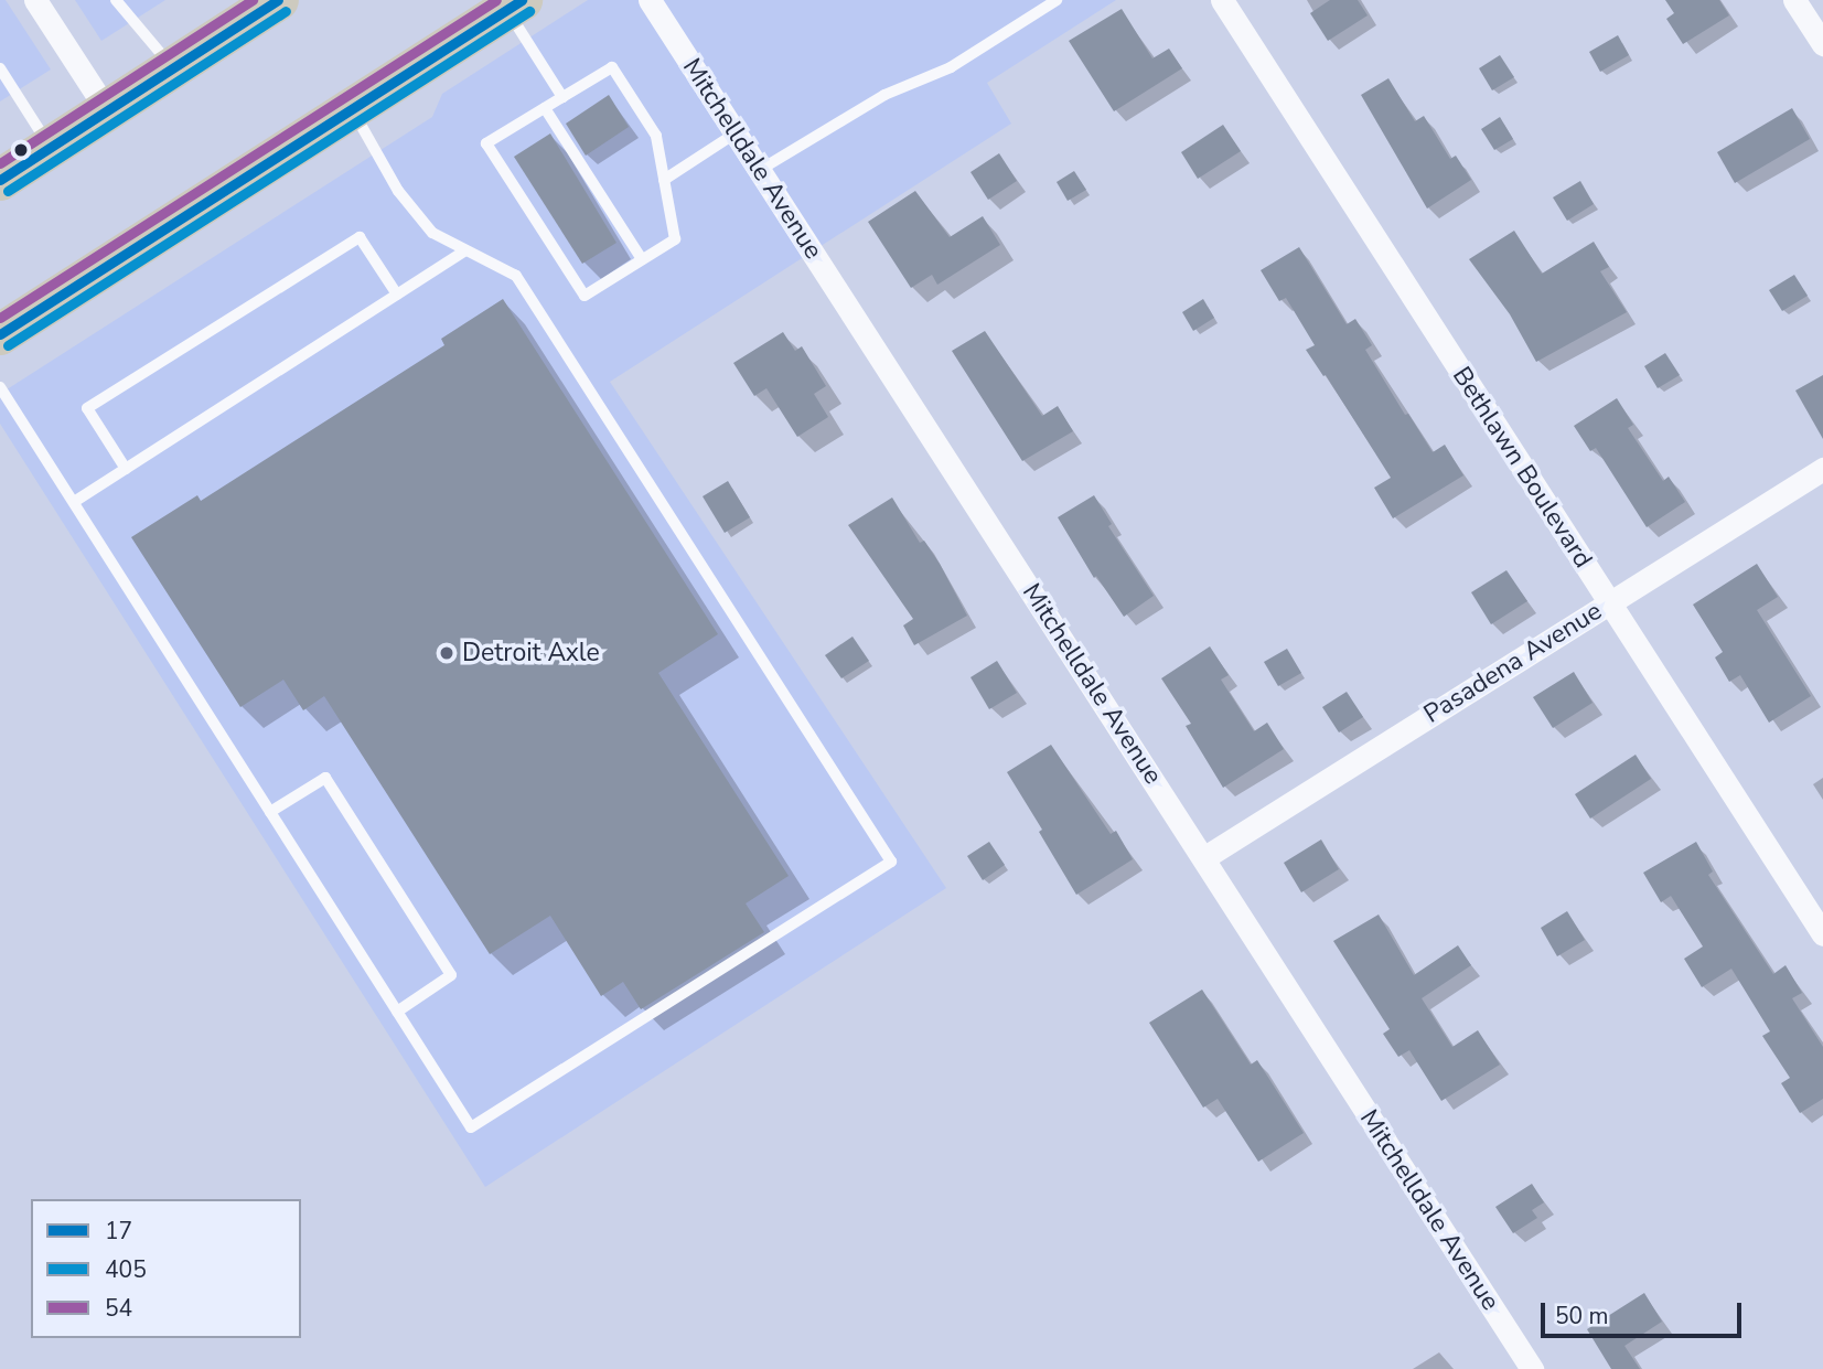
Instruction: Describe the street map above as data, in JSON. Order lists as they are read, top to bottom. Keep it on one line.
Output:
{"streets":{"street":["Mitchelldale Avenue","Bethlawn Boulevard","Pasadena Avenue"]},"crossings":[["Mitchelldale Avenue","Pasadena Avenue"],["Bethlawn Boulevard","Pasadena Avenue"]],"places":["Detroit Axle"],"lines":["transit line 17","transit line 54","transit line 405"],"legend":["17","405","54"],"scale_bar":"50 m"}
